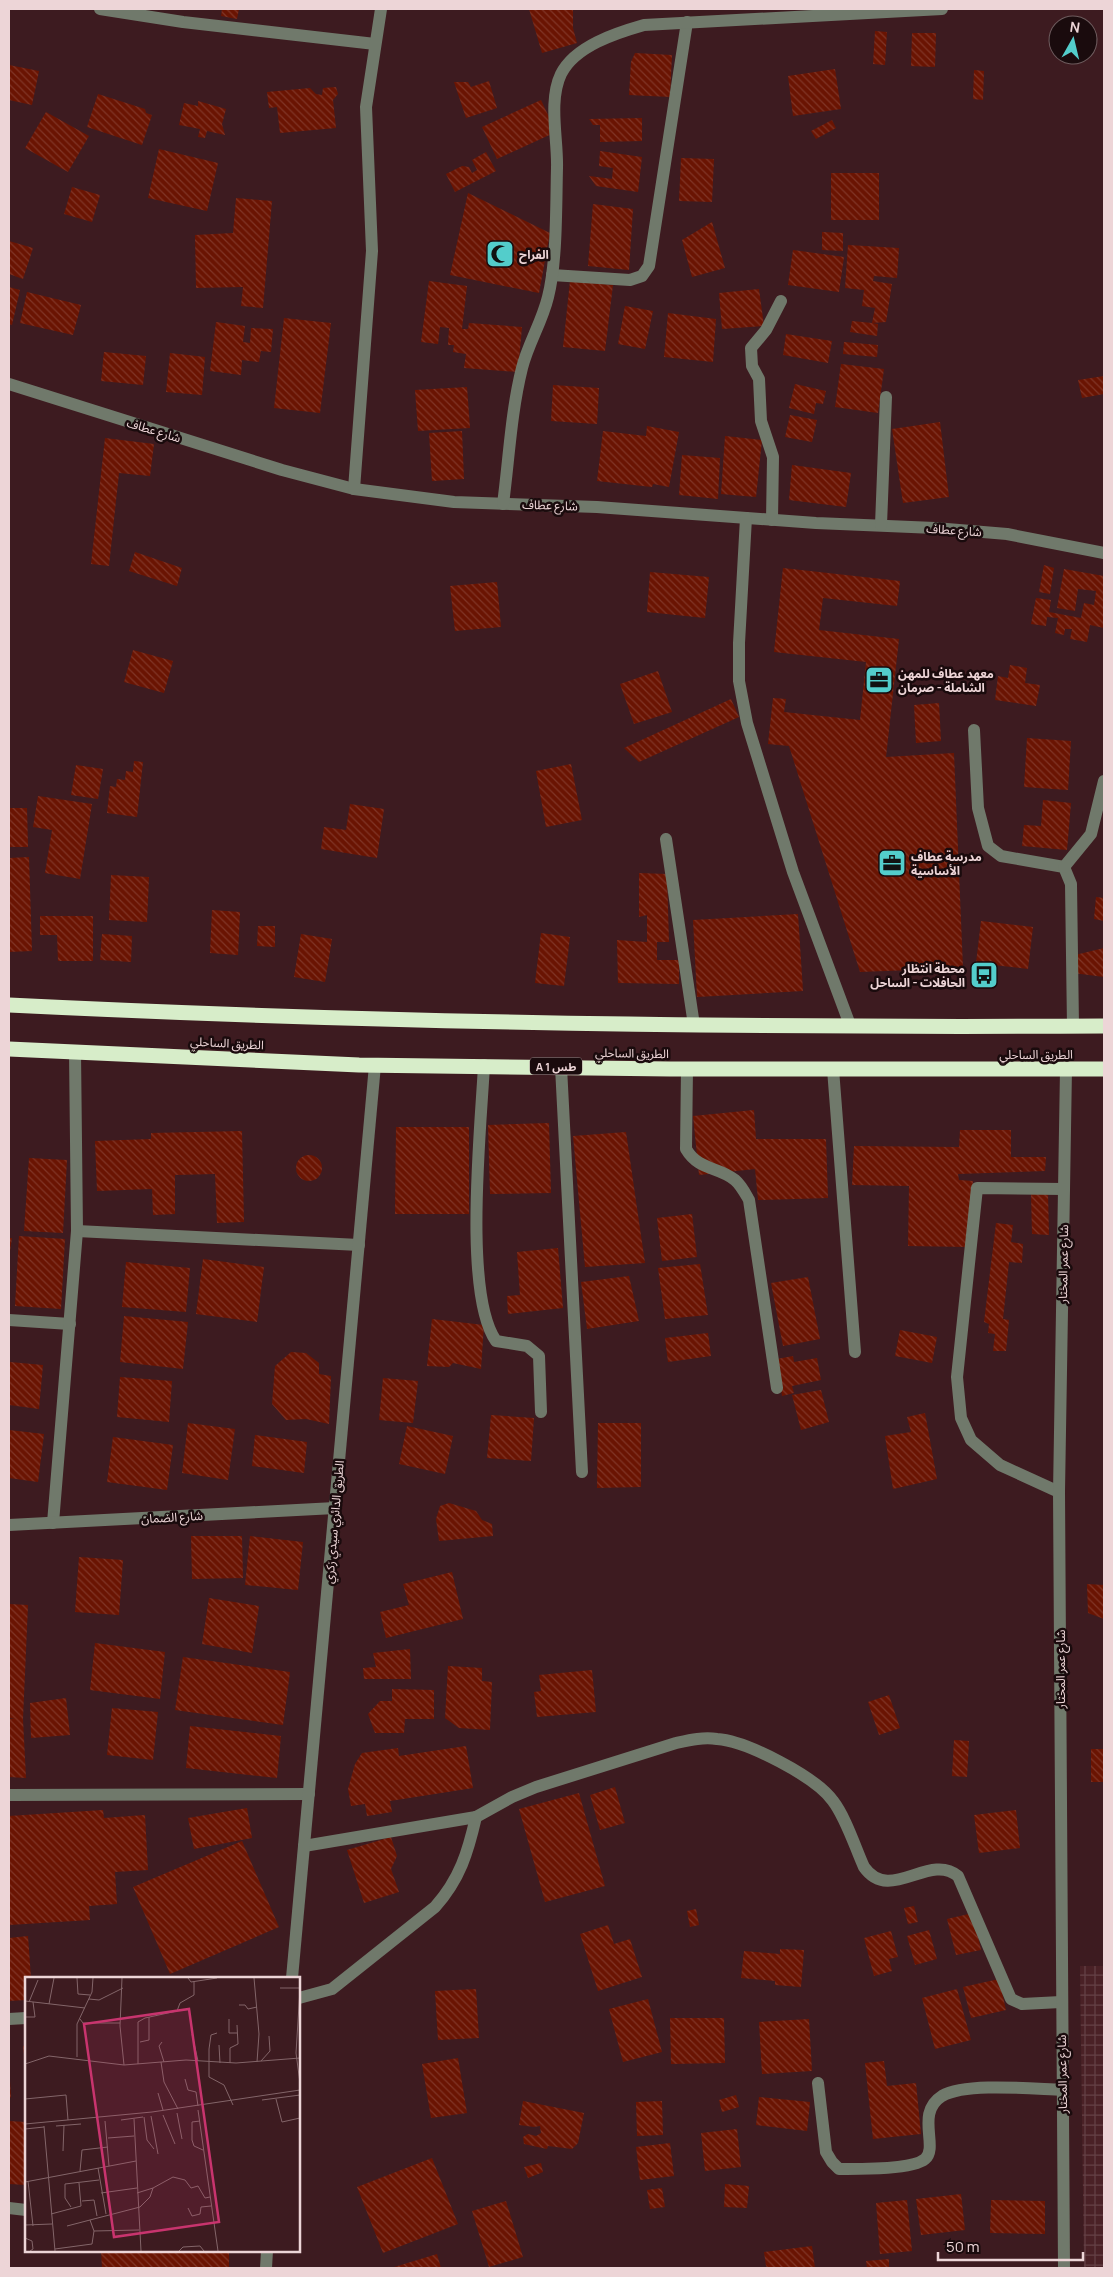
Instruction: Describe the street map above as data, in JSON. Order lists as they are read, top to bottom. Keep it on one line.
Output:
{"streets":{"highway":["الطريق الساحلي","A 1 طس"],"street":["شارع عطاف","شارع عمر المختار","شارع الضمان","الطريق الدائري سيدي زكري"]},"crossings":[["الطريق الساحلي","شارع عمر المختار"],["الطريق الساحلي","الطريق الدائري سيدي زكري"],["شارع الضمان","الطريق الدائري سيدي زكري"]],"places":{"mosque":["الفراح"],"office":["معهد عطاف للمهن الشاملة - صرمان","مدرسة عطاف الأساسية"],"bus stop":["محطة انتظار الحافلات - الساحل"]},"scale_bar":"50 m","north":"top"}
